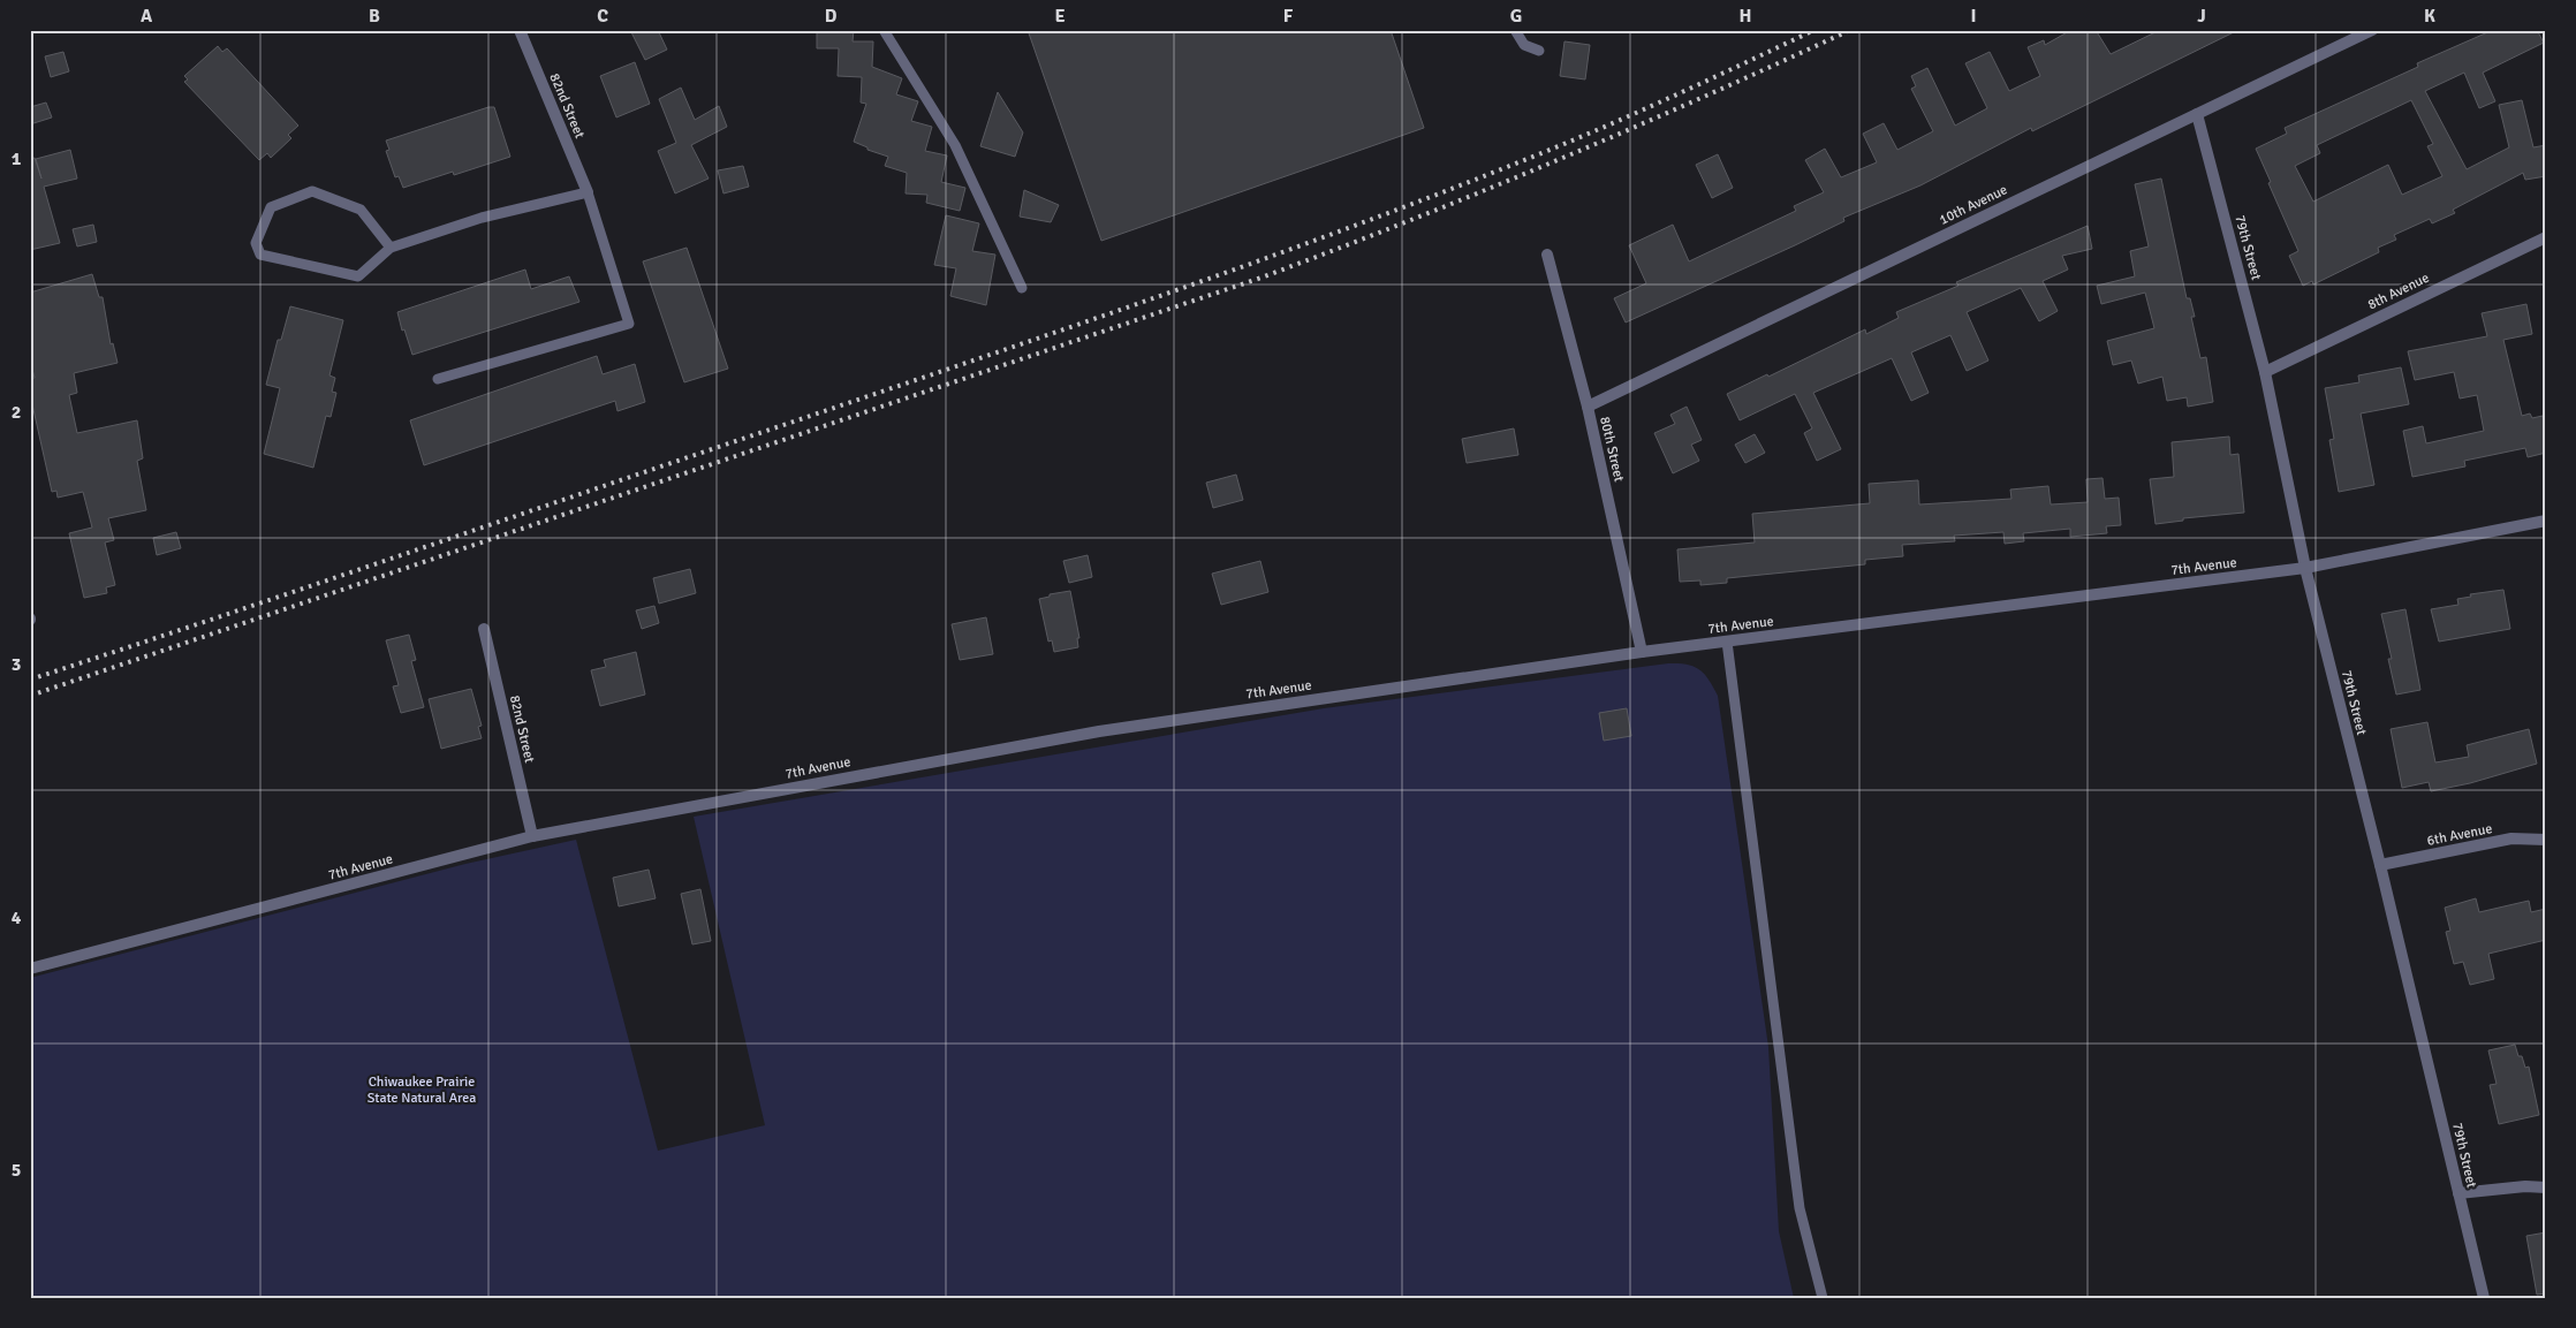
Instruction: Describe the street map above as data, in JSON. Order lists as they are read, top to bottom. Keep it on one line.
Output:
{"streets":{"street":["82nd Street","10th Avenue","79th Street","8th Avenue","80th Street","7th Avenue","6th Avenue"]},"crossings":[["82nd Street","7th Avenue"],["10th Avenue","79th Street"],["10th Avenue","80th Street"],["79th Street","8th Avenue"],["79th Street","7th Avenue"],["79th Street","6th Avenue"],["80th Street","7th Avenue"]],"parks":["Chiwaukee Prairie State Natural Area"],"grid":{"columns":["A","B","C","D","E","F","G","H","I","J","K"],"rows":["1","2","3","4","5"]}}
